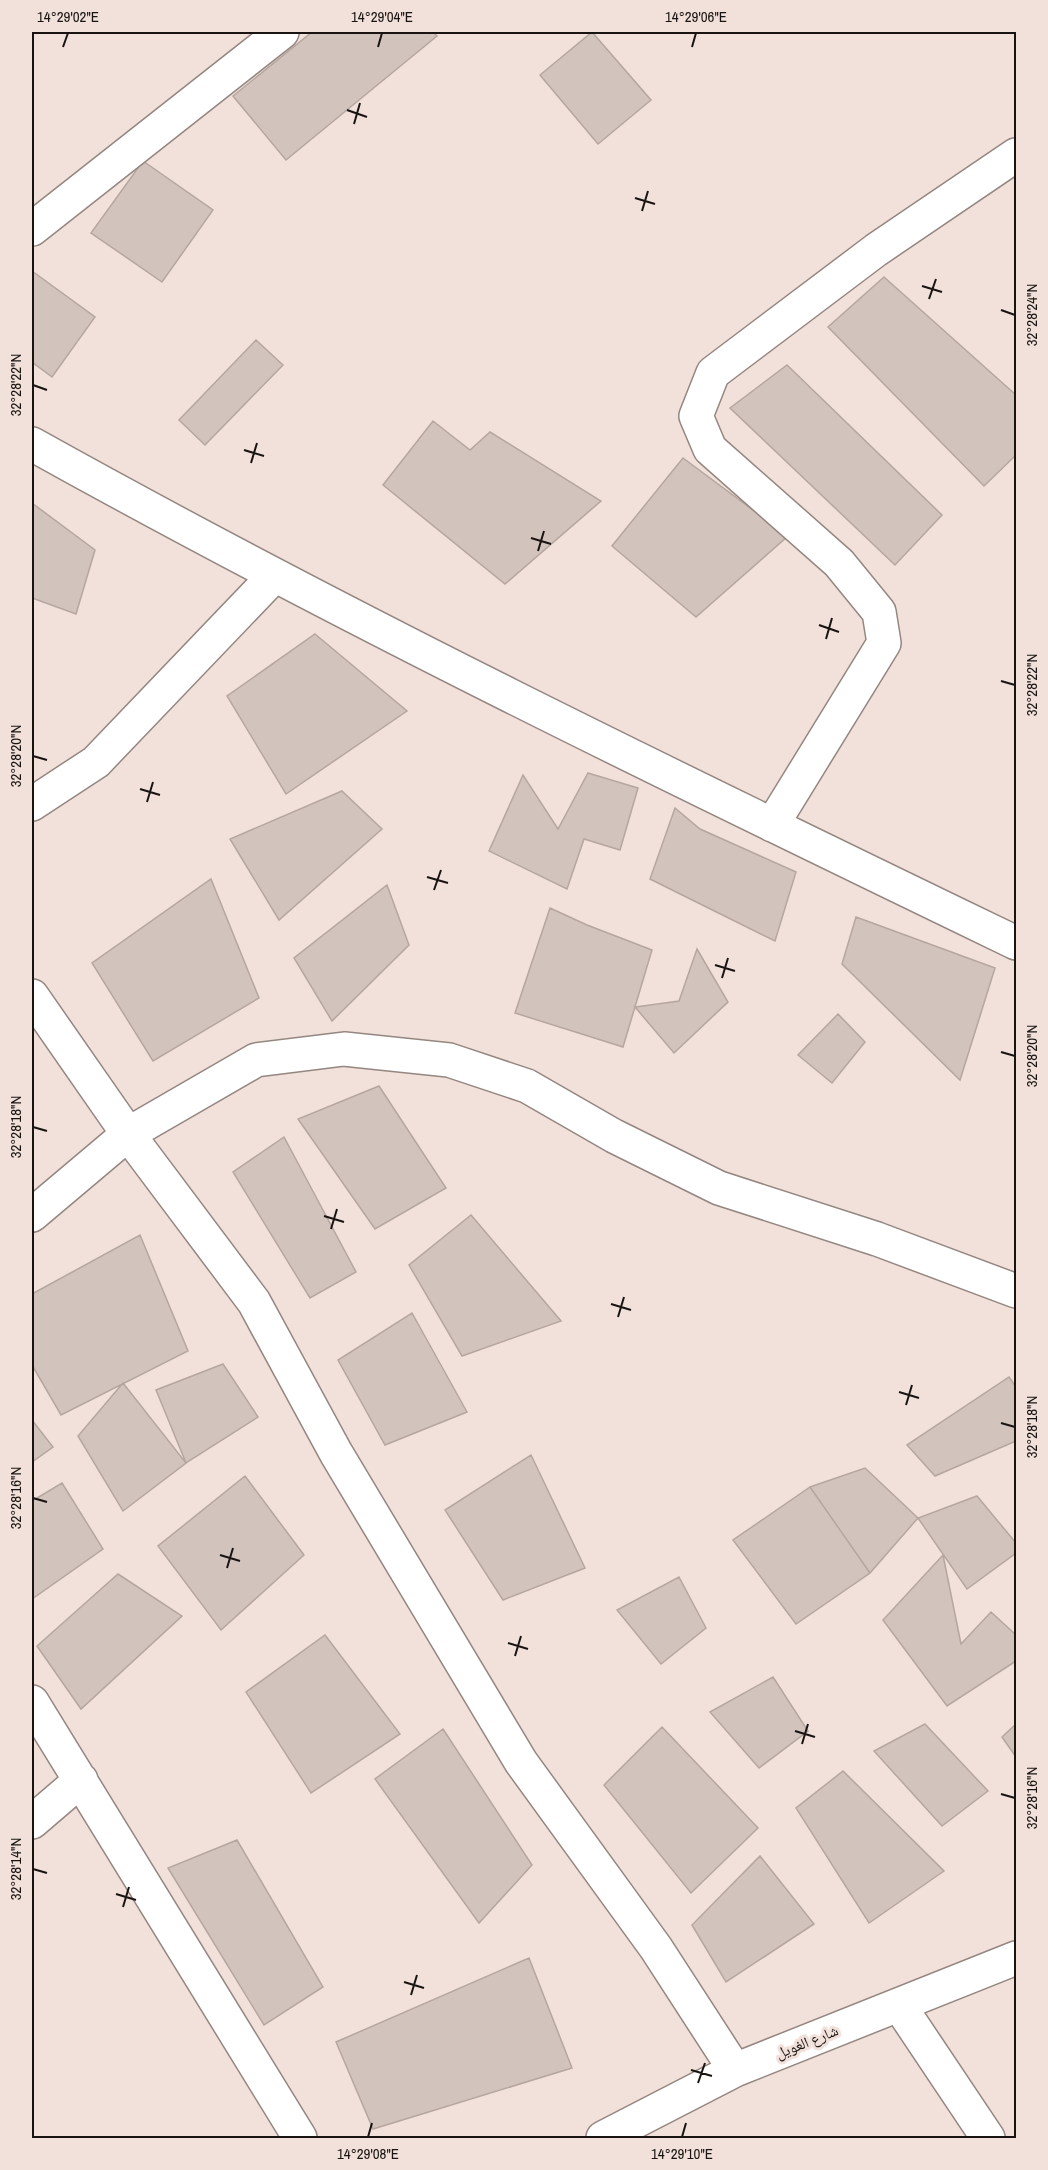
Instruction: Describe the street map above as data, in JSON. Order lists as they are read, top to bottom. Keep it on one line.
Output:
{"streets":{"street":["شارع الغويل"]},"coordinates":["14°29'02\"E","14°29'04\"E","14°29'06\"E","32°28'24\"N","32°28'22\"N","32°28'20\"N","32°28'18\"N","32°28'16\"N","32°28'14\"N","14°29'08\"E","14°29'10\"E"]}
